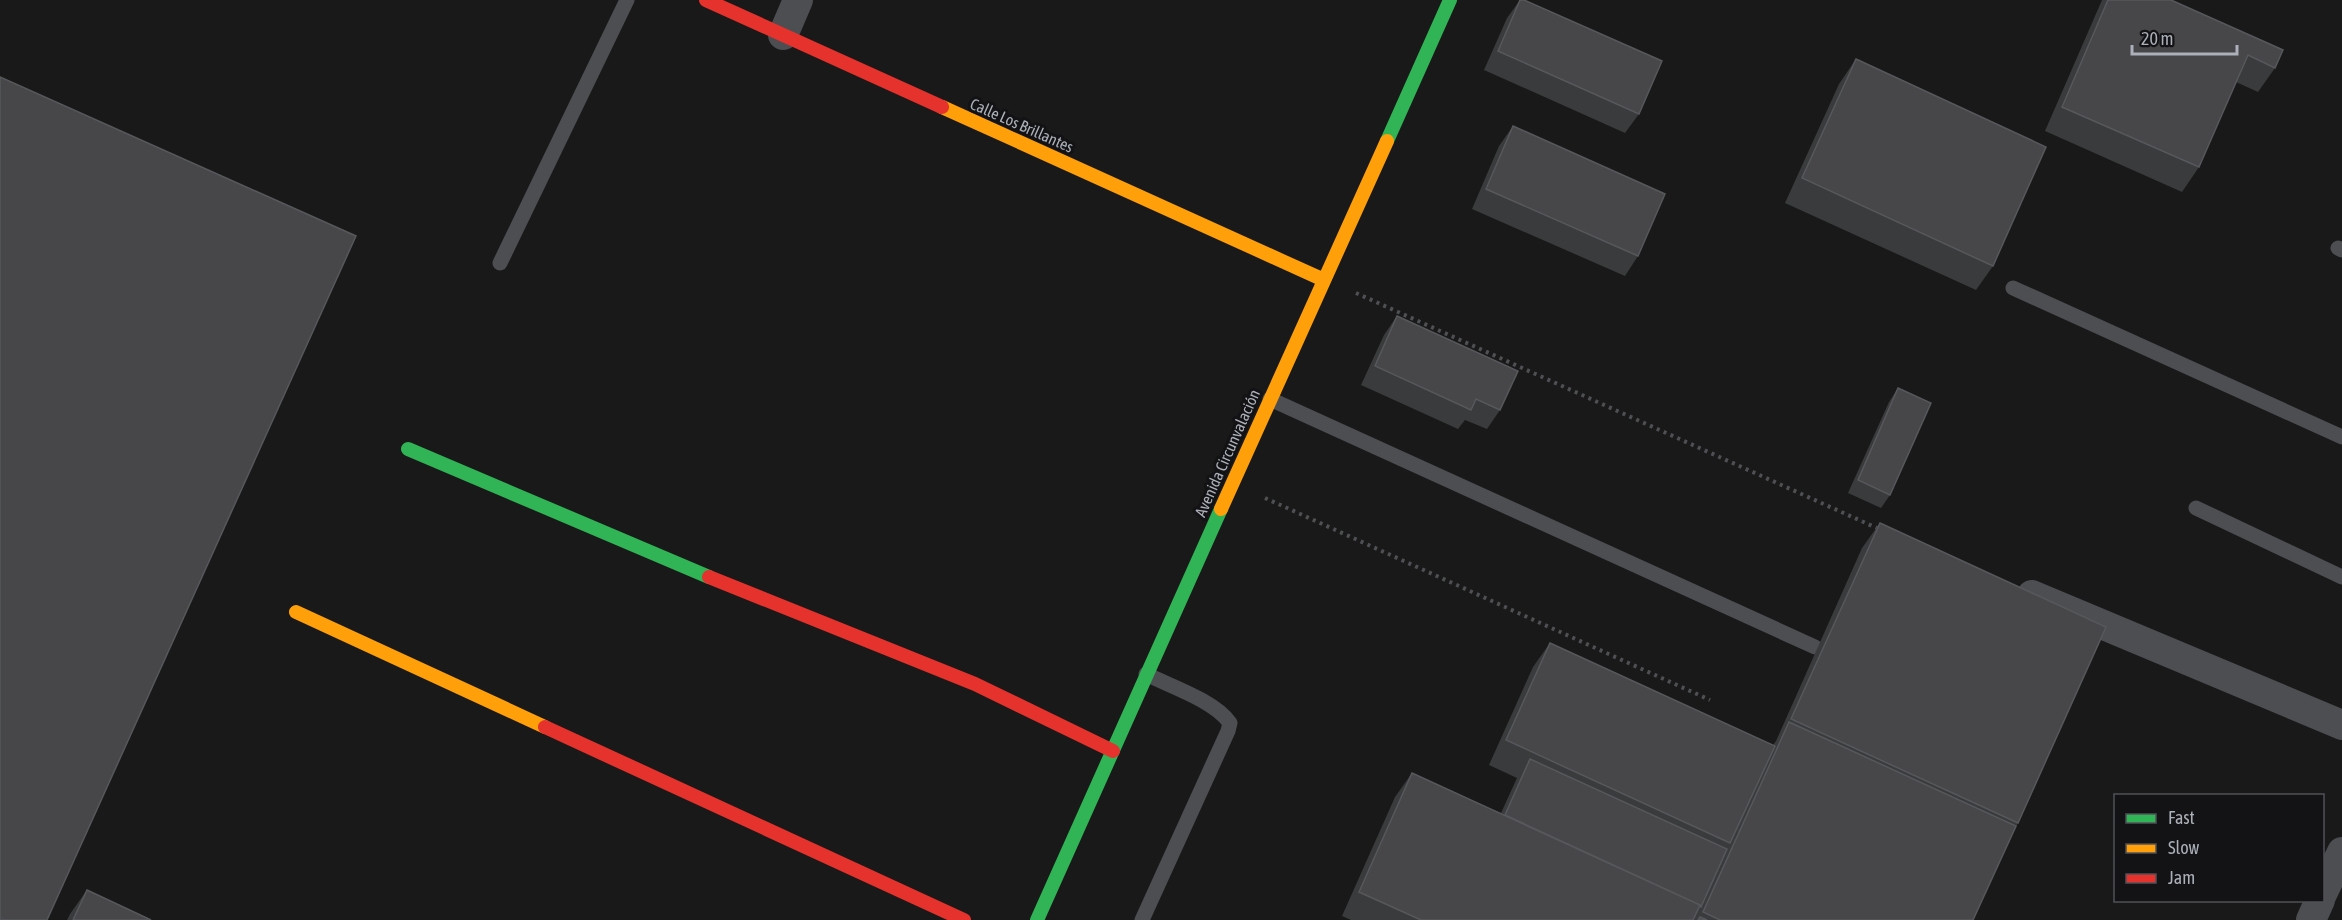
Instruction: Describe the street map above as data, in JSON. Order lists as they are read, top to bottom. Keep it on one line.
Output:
{"streets":{"street":["Calle Los Brillantes","Avenida Circunvalación"]},"crossings":[["Calle Los Brillantes","Avenida Circunvalación"]],"legend":["Fast","Slow","Jam"],"scale_bar":"20 m"}
